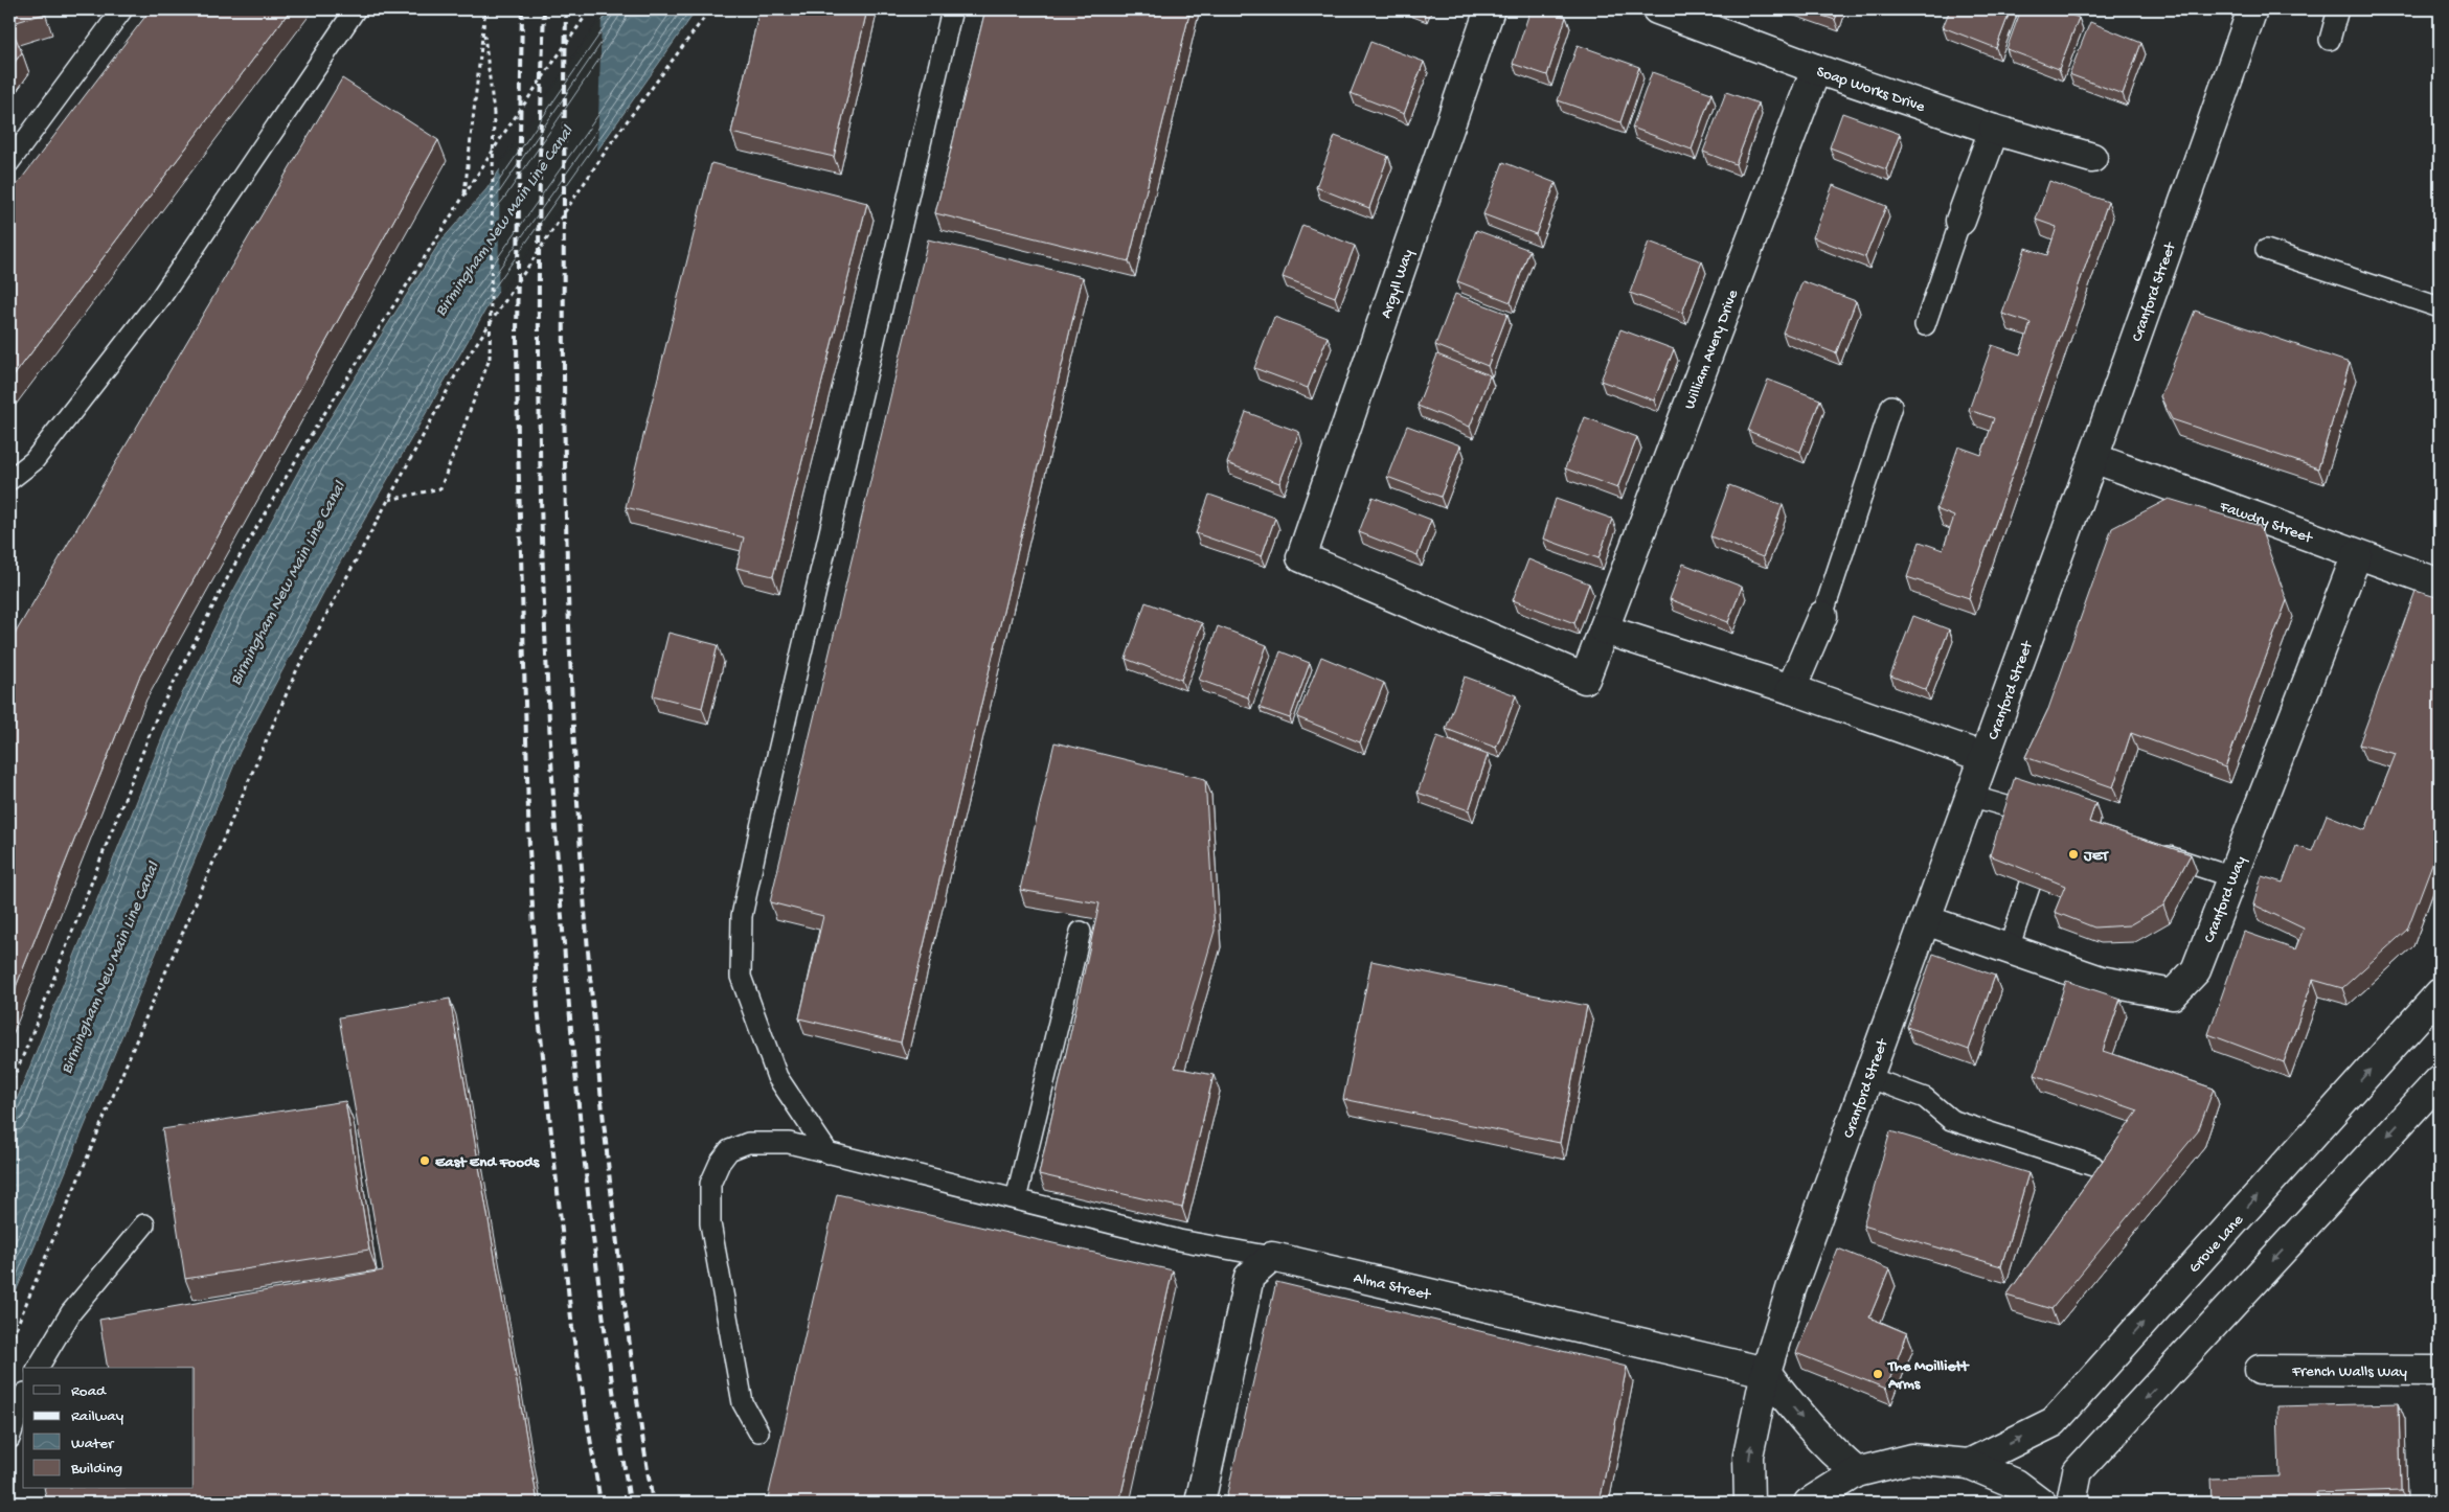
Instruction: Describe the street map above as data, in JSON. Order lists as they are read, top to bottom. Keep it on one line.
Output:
{"streets":{"street":["Soap Works Drive","Argyll Way","Cranford Street","William Avery Drive","Fawdry Street","Cranford Way","Grove Lane","Alma Street","French Walls Way"]},"crossings":[["Soap Works Drive","William Avery Drive"],["Argyll Way","William Avery Drive"],["Cranford Street","Fawdry Street"],["Cranford Street","Cranford Way"],["Cranford Street","Alma Street"],["Fawdry Street","Cranford Way"]],"water":["Birmingham New Main Line Canal"],"places":["JET","East End Foods","The Moilliett Arms"],"legend":["Road","Railway","Water","Building"]}
